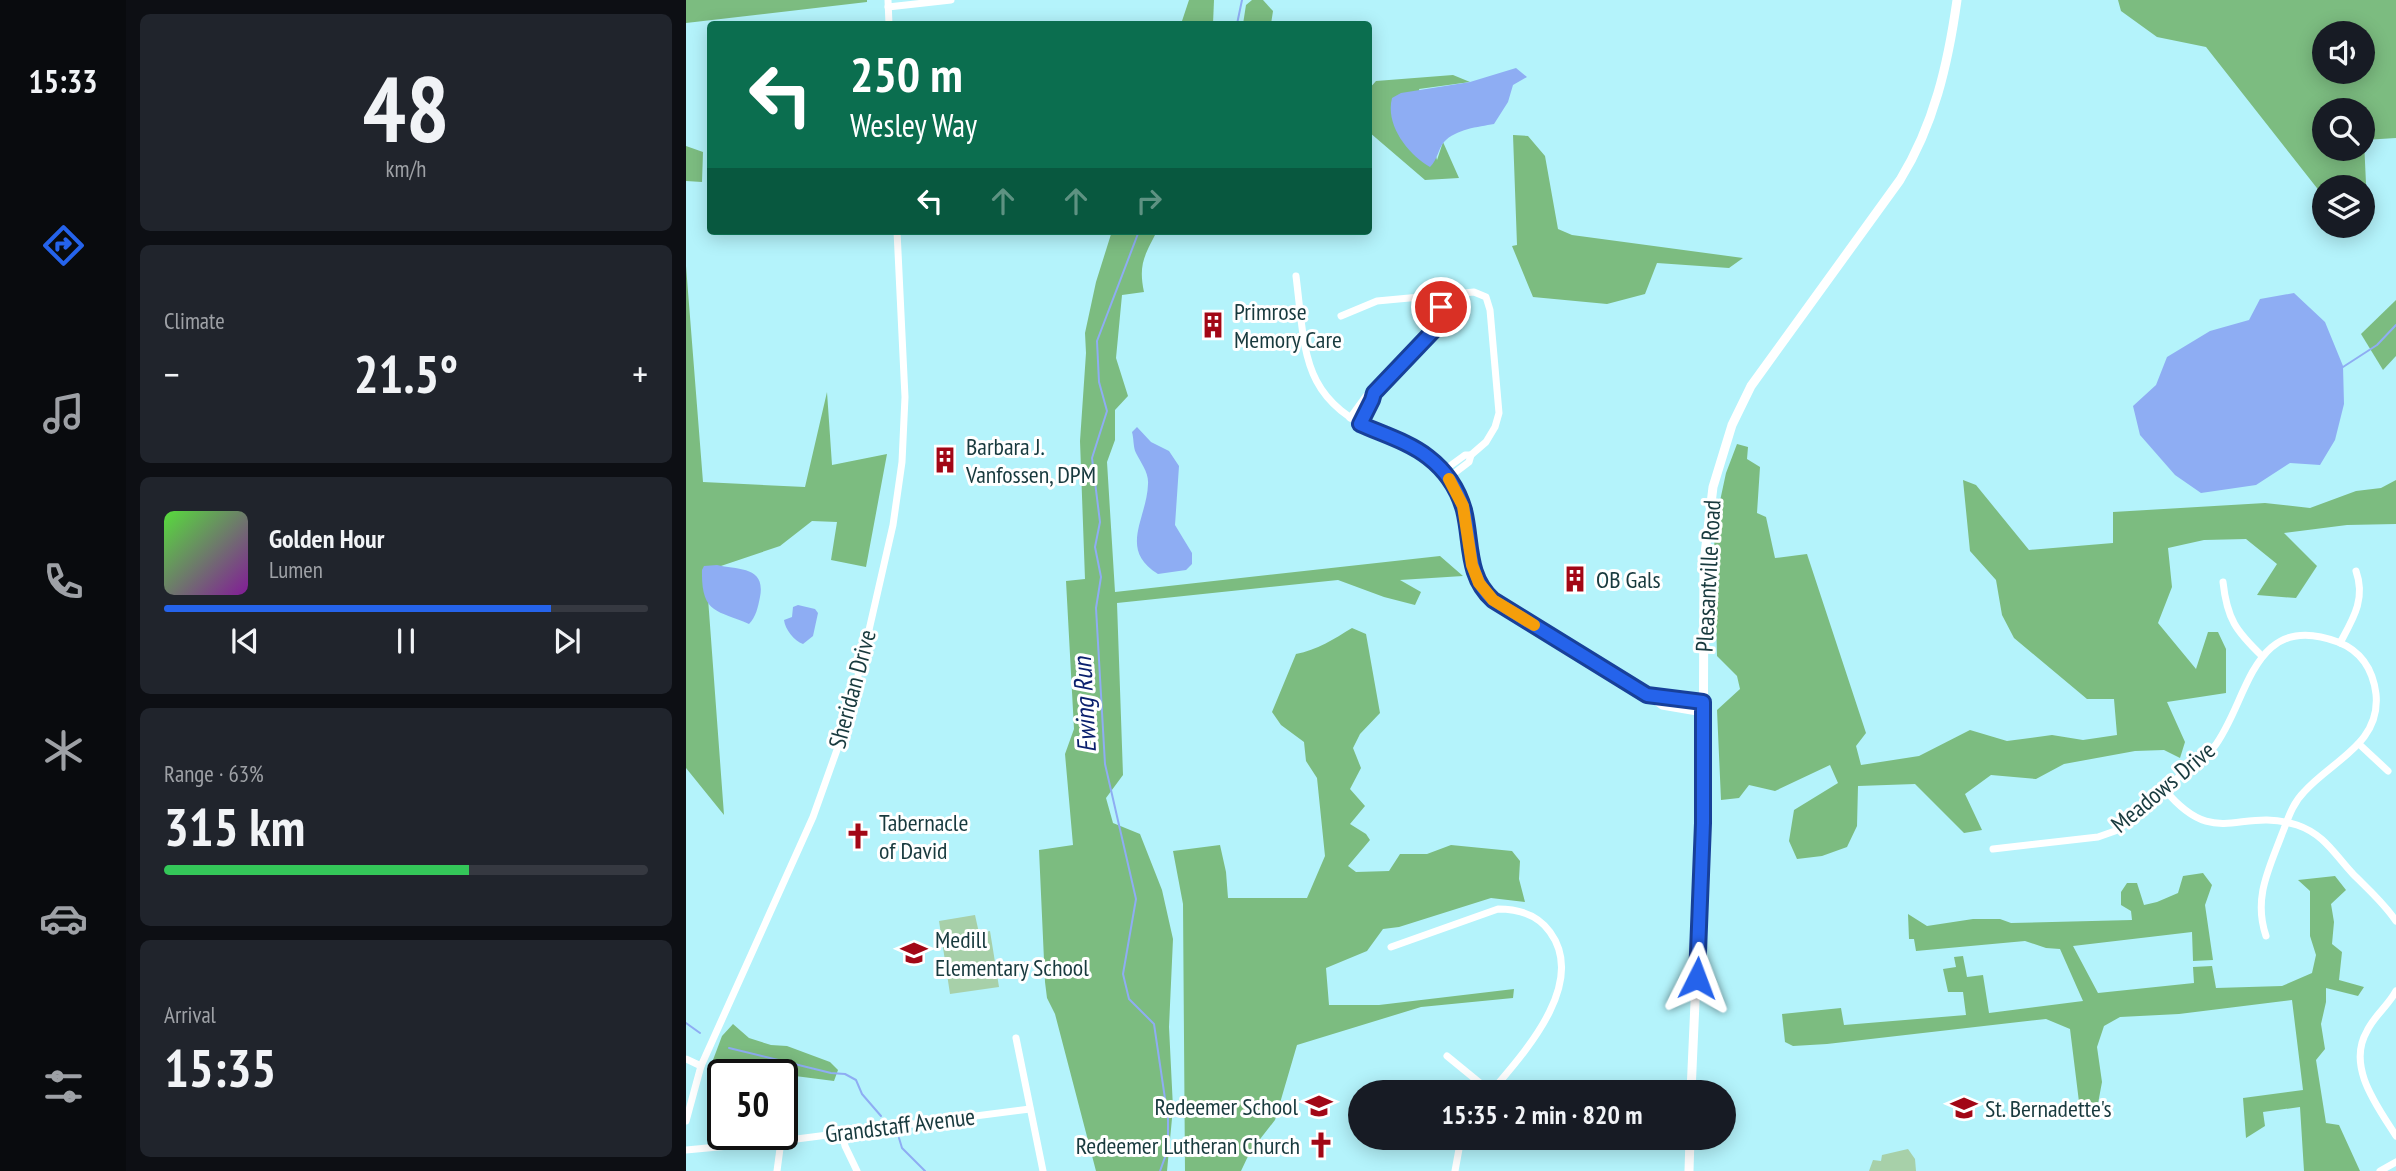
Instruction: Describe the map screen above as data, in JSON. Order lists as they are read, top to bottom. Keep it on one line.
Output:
{"streets":{"main road":["Pleasantville Road"],"street":["Sheridan Drive","Meadows Drive","Grandstaff Avenue"]},"water":["Ewing Run"],"places":{"building":["Primrose Memory Care","Barbara J. Vanfossen, DPM","OB Gals"],"church":["Tabernacle of David","Redeemer Lutheran Church"],"school or university":["Medill Elementary School","Redeemer School","St. Bernadette's"]},"page":{"tabs":"15:33","tile":[["48","km/h"],"Climate",["Range · 63%","315 km"],["Arrival","15:35"]],"turn":["250 m","Wesley Way"],"heat":["−","21.5°","+"],"song":["Golden Hour","Lumen"],"limit":"50","trip":"15:35 · 2 min · 820 m"}}
